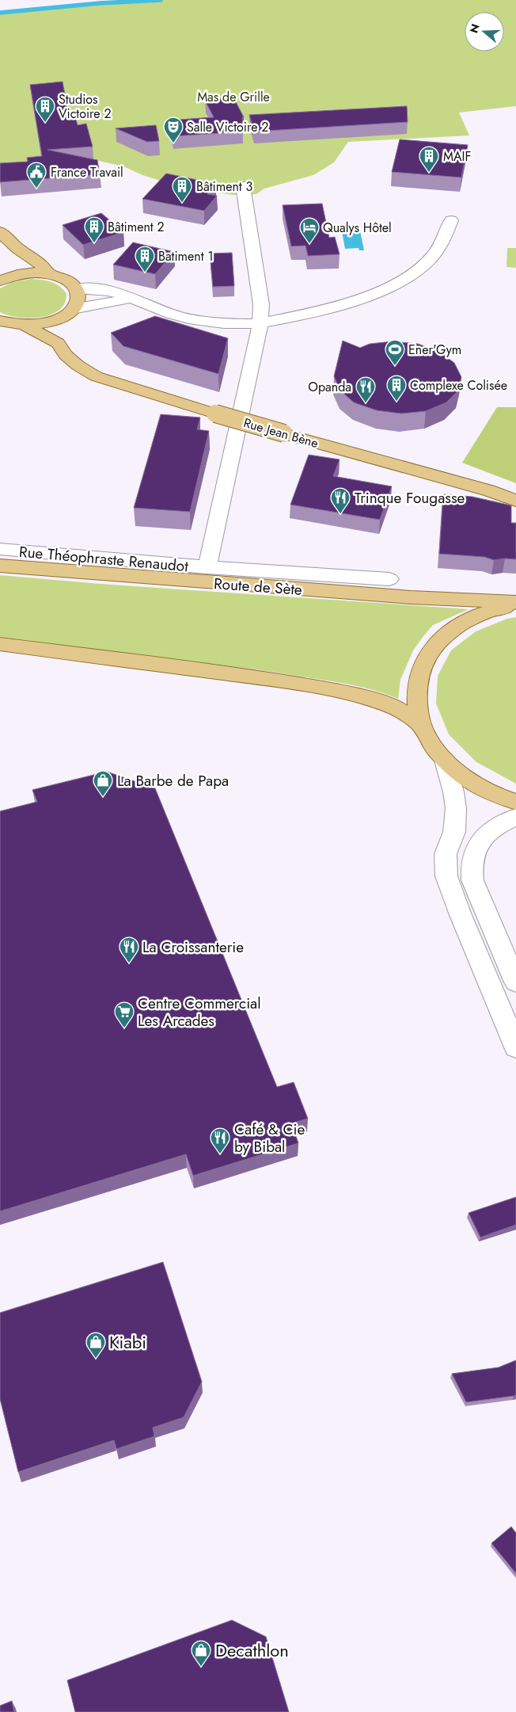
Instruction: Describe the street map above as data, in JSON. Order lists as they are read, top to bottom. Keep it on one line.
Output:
{"streets":{"main road":["Rue Jean Bène","Route de Sète"],"street":["Rue Théophraste Renaudot"]},"parks":["Mas de Grille"],"places":{"building":["Studios Victoire 2","MAIF","Bâtiment 3","Bâtiment 2","Batiment 1","Complexe Colisée"],"theatre":["Salle Victoire 2"],"public building":["France Travail"],"hotel":["Qualys Hôtel"],"sports":["Ener'Gym"],"restaurant":["Opanda","Trinque Fougasse","La Croissanterie","Café & Cie by Bibal"],"shop":["La Barbe de Papa","Kiabi","Decathlon"],"supermarket":["Centre Commercial Les Arcades"]},"north":"left"}
